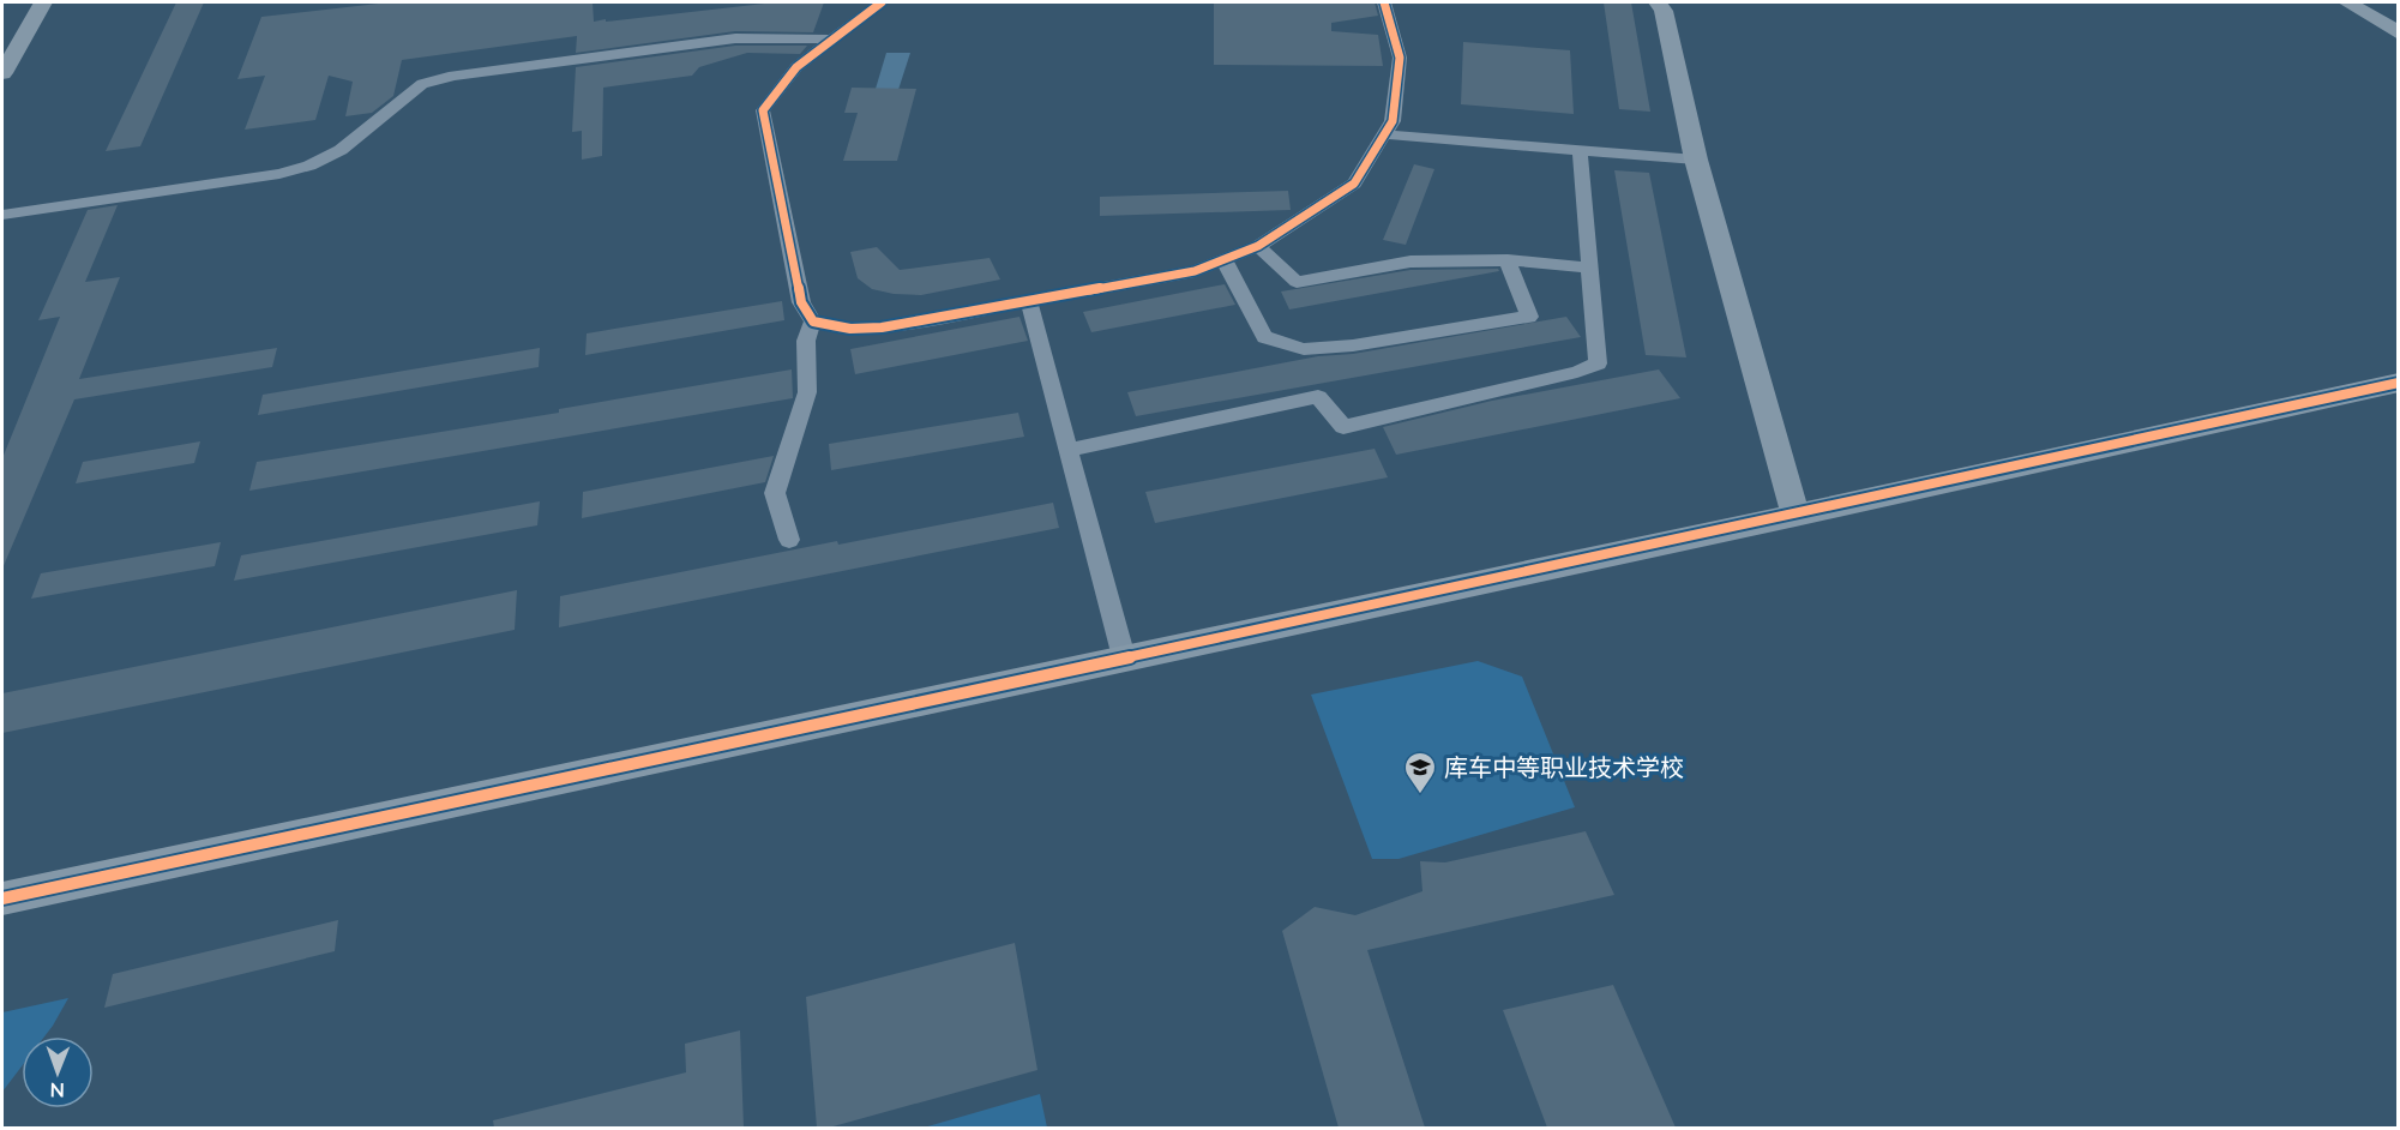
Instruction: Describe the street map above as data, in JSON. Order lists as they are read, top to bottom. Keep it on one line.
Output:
{"places":{"school or university":["库车中等职业技术学校"]},"north":"bottom"}
